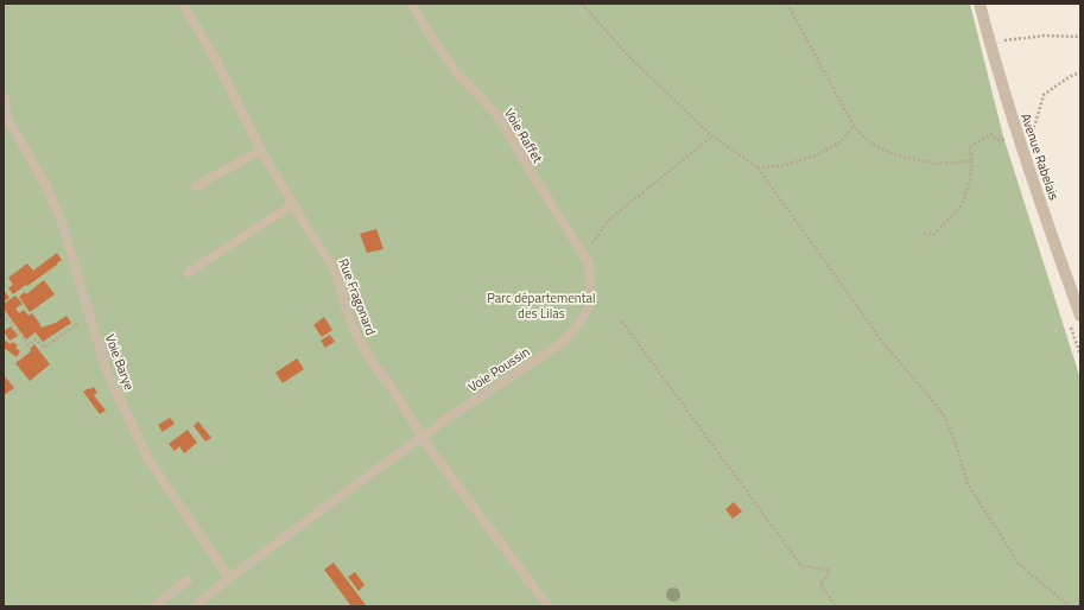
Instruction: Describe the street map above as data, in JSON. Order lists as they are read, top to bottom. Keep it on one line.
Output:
{"streets":{"street":["Avenue Rabelais"],"lane":["Voie Raffet","Rue Fragonard","Voie Barye","Voie Poussin"]},"crossings":[["Voie Raffet","Voie Poussin"],["Rue Fragonard","Voie Poussin"],["Voie Barye","Voie Poussin"]],"parks":["Parc départemental des Lilas"]}
